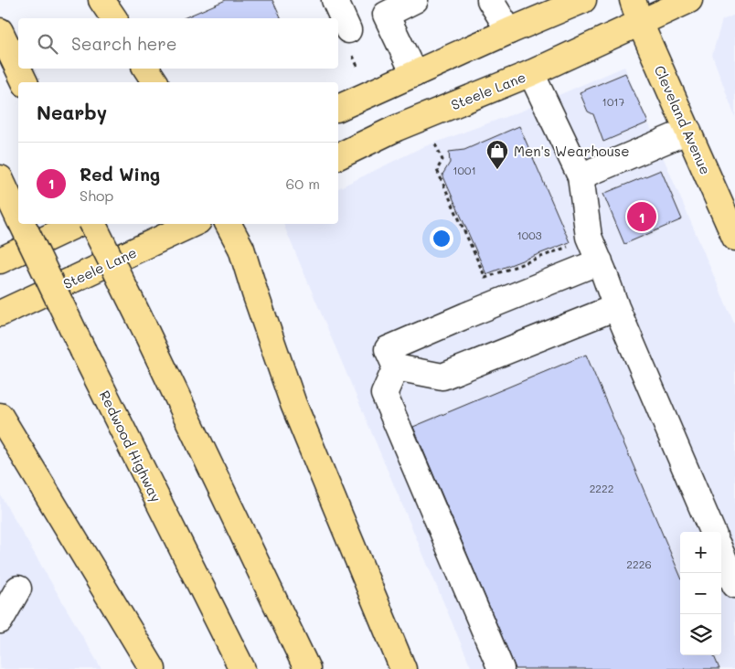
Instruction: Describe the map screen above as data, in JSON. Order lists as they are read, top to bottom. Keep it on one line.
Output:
{"streets":{"main road":["Steele Lane","Cleveland Avenue","Redwood Highway"]},"crossings":[["Steele Lane","Cleveland Avenue"]],"places":{"shop":["Men's Wearhouse"]},"house_numbers":["1017","1001","1003","2222","2226"],"page":{"search":"Search here","heading":"Nearby","list":[{"mark":"1","name":"Red Wing","note":"Shop","value":"60 m"}],"pins":"1","map_buttons":["+","−"]}}
